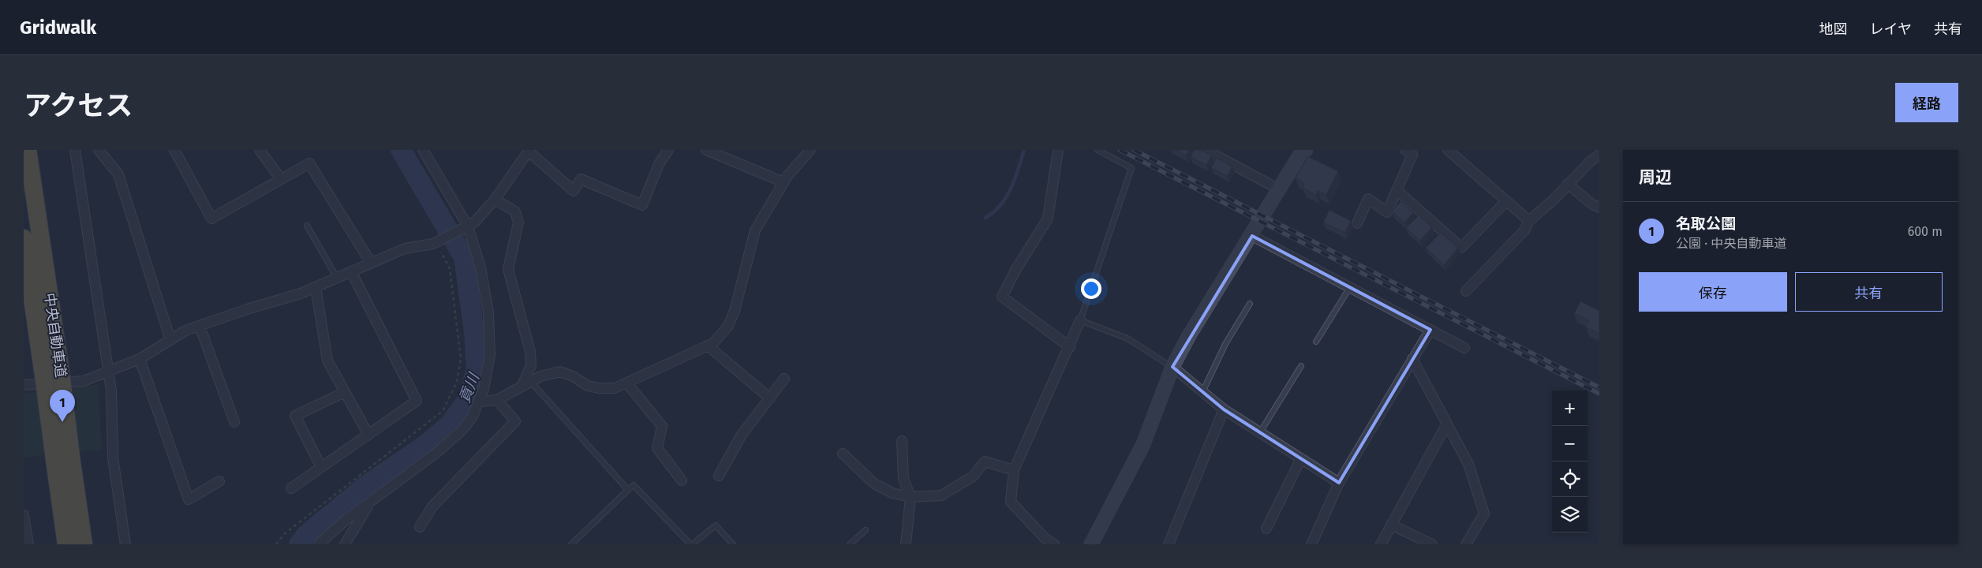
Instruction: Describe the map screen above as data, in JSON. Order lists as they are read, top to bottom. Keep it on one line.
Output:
{"streets":{"highway":["中央自動車道"]},"water":["貢川"],"page":{"header":"Gridwalk","nav":["地図","レイヤ","共有"],"title":"アクセス","buttons":["経路",["保存","共有"]],"heading":"周辺","list":[{"mark":"1","name":"名取公園","note":"公園 · 中央自動車道","value":"600 m"}],"pins":"1","map_buttons":["+","−"]}}
